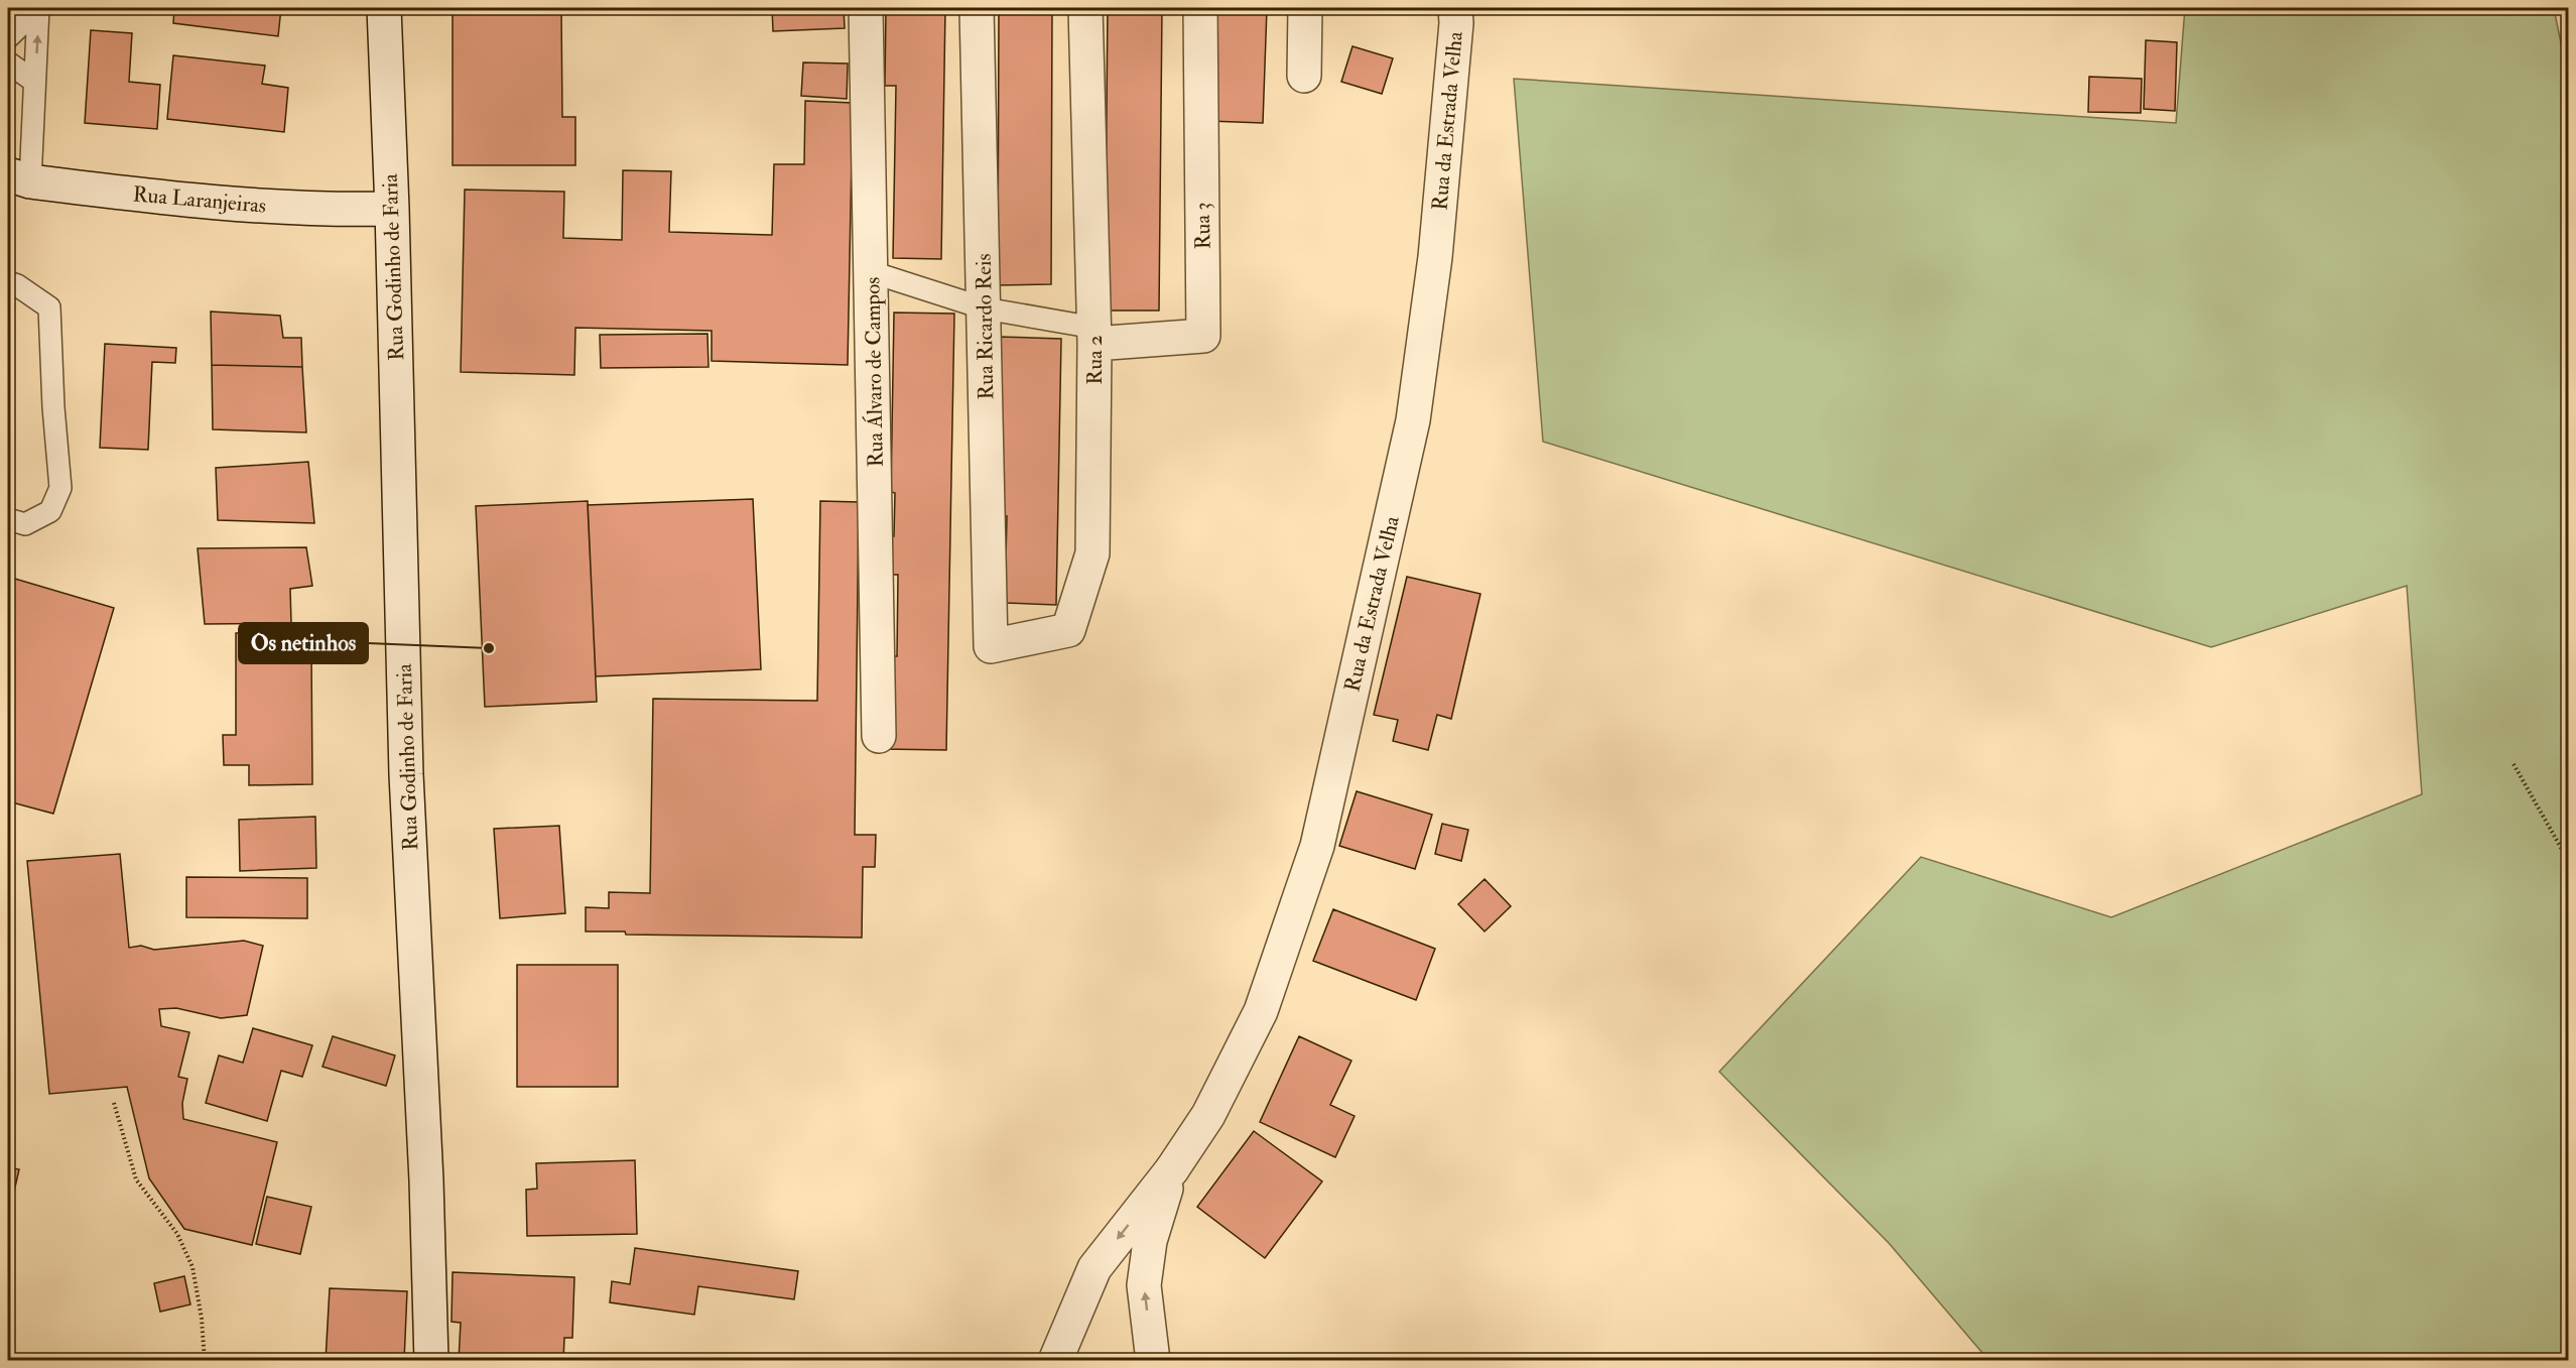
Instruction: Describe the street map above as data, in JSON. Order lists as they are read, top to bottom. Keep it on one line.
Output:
{"streets":{"street":["Rua da Estrada Velha","Rua Laranjeiras","Rua 3","Rua Godinho de Faria","Rua Ricardo Reis","Rua 2","Rua Álvaro de Campos"]},"crossings":[["Rua Laranjeiras","Rua Godinho de Faria"],["Rua 3","Rua 2"],["Rua Ricardo Reis","Rua 2"]],"places":["Os netinhos"]}
